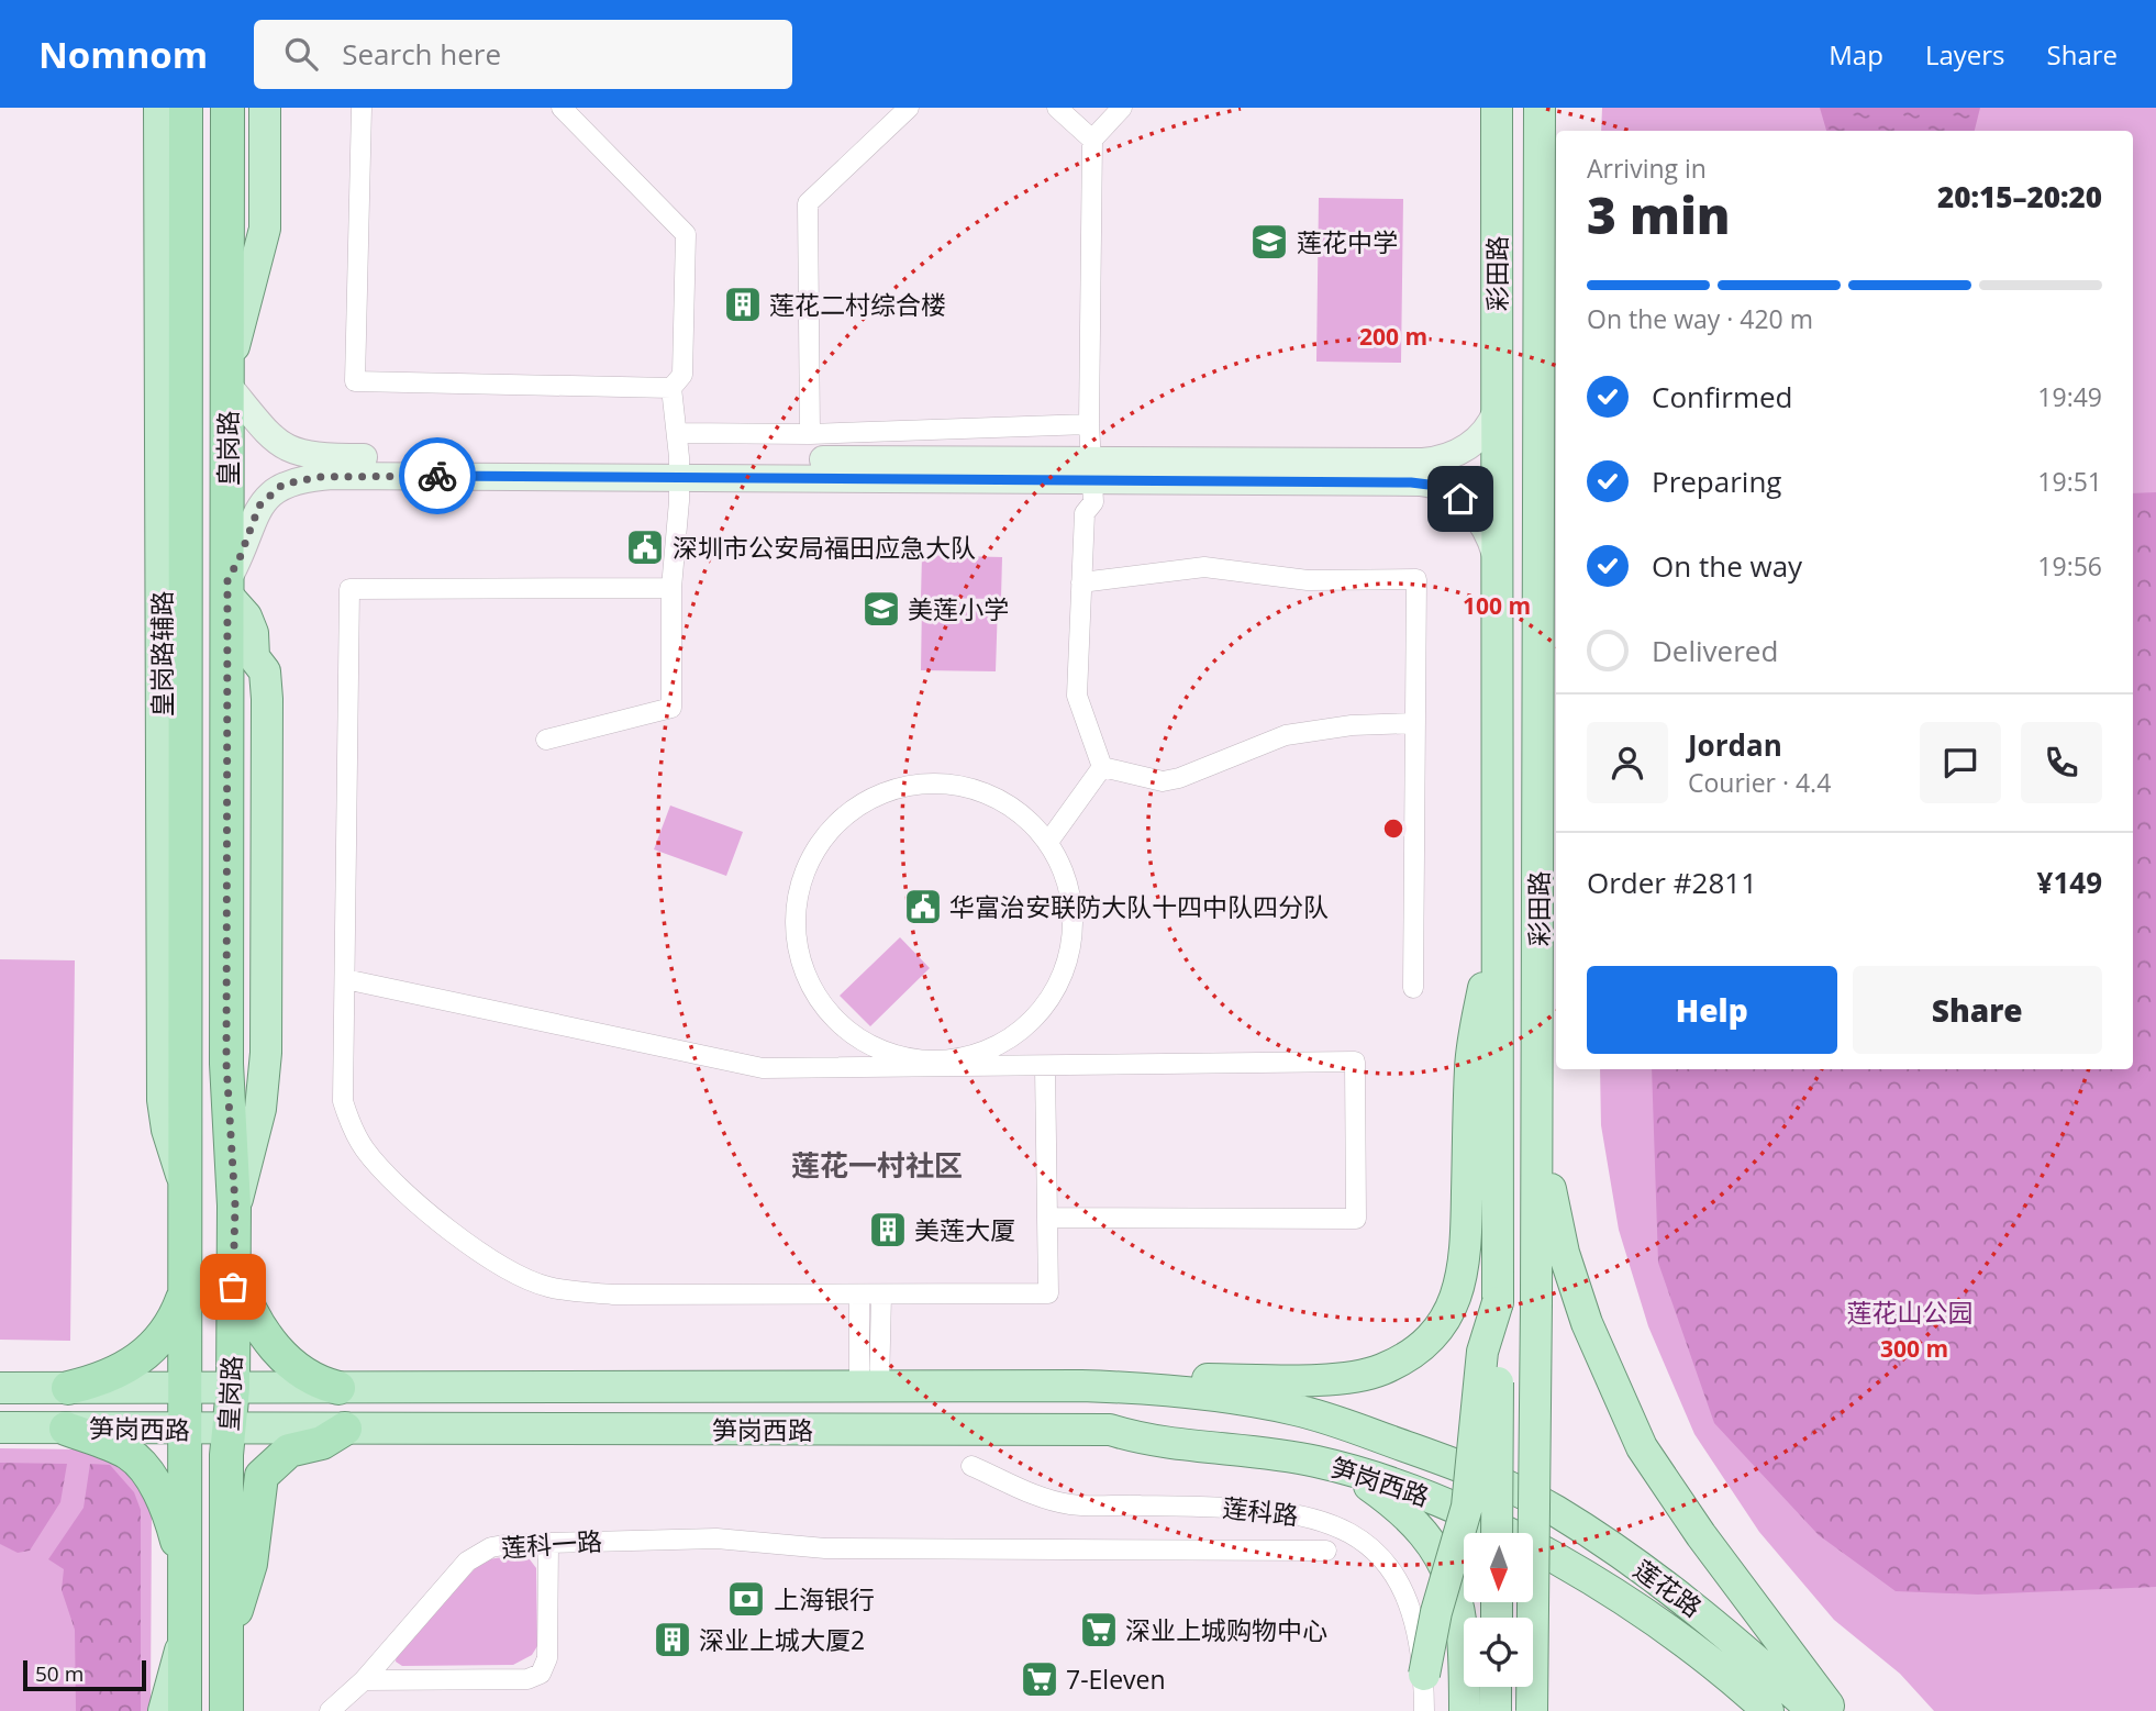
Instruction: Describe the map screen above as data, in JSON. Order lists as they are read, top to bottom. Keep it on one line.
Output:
{"streets":{"highway":["皇岗路"],"main road":["彩田路","皇岗路辅路","笋岗西路","莲花路"],"street":["莲科路","莲科一路"]},"crossings":[["皇岗路","皇岗路辅路"],["皇岗路","笋岗西路"],["笋岗西路","莲花路"]],"districts":["莲花一村社区"],"parks":["莲花山公园"],"places":{"school or university":["莲花中学","美莲小学"],"building":["莲花二村综合楼","美莲大厦","深业上城大厦2"],"public building":["深圳市公安局福田应急大队","华富治安联防大队十四中队四分队"],"bank":["上海银行"],"supermarket":["深业上城购物中心","7-Eleven"]},"scale_bar":"50 m","north":"bottom","page":{"header":"Nomnom","search":"Search here","nav":["Map","Layers","Share"],"heading":["3 min","Arriving in","20:15–20:20"],"panel":["Jordan","Courier · 4.4","Order #2811","¥149"],"bar":"On the way · 420 m","list":[["Confirmed","19:49"],["Preparing","19:51"],["On the way","19:56"],"Delivered"],"buttons":["Help","Share"],"scale":"50 m"},"rings":["200 m","100 m","300 m"]}
